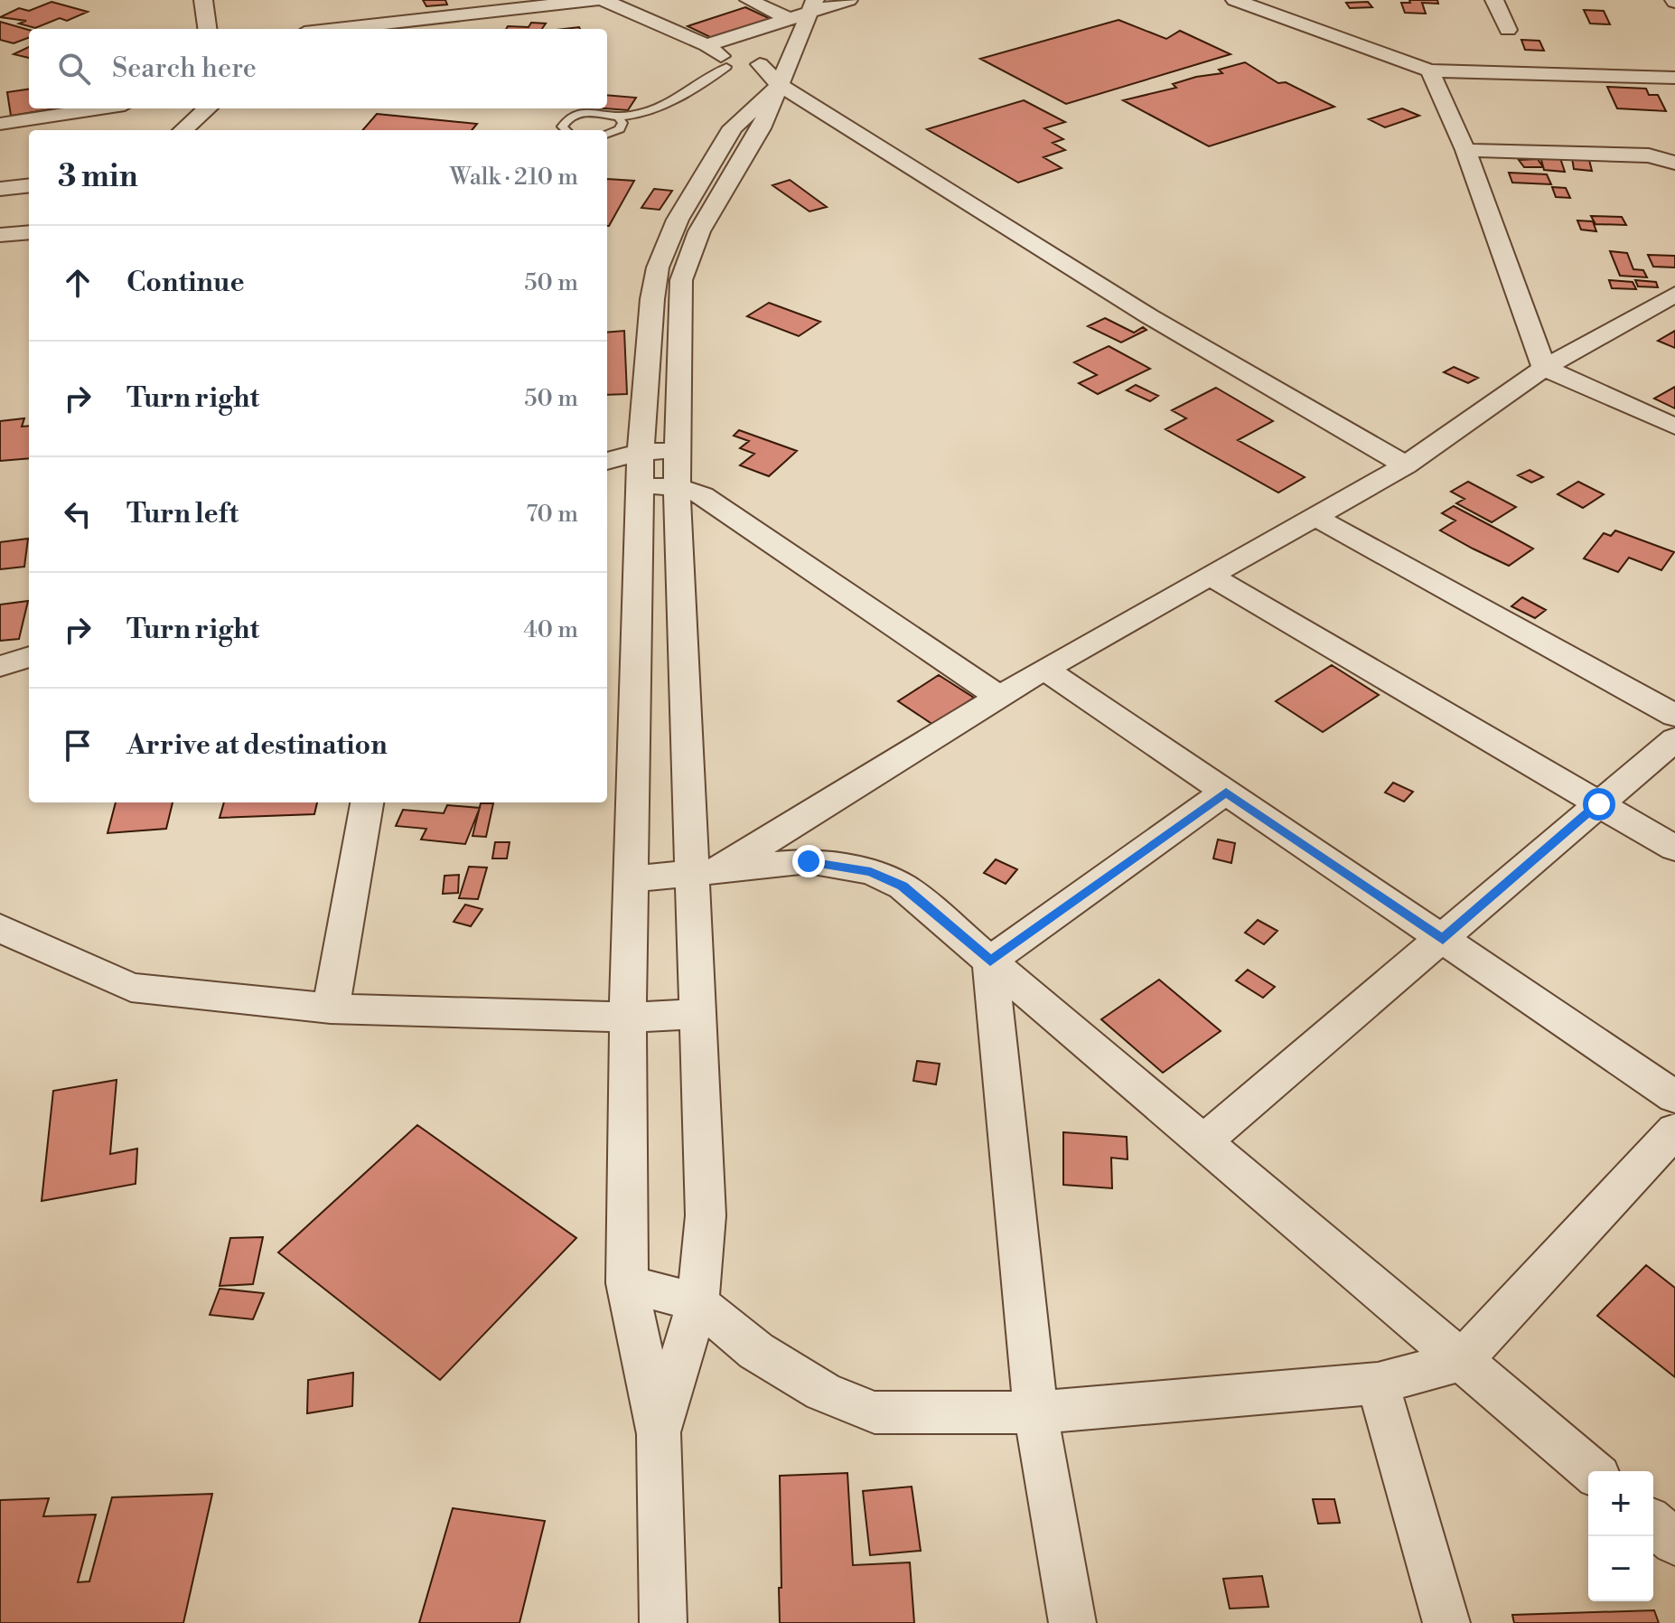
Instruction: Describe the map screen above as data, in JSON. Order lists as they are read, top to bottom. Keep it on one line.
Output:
{"page":{"search":"Search here","heading":["3 min","Walk · 210 m"],"list":[["Continue","50 m"],["Turn right","50 m"],["Turn left","70 m"],["Turn right","40 m"],"Arrive at destination"],"map_buttons":["+","−"]}}
